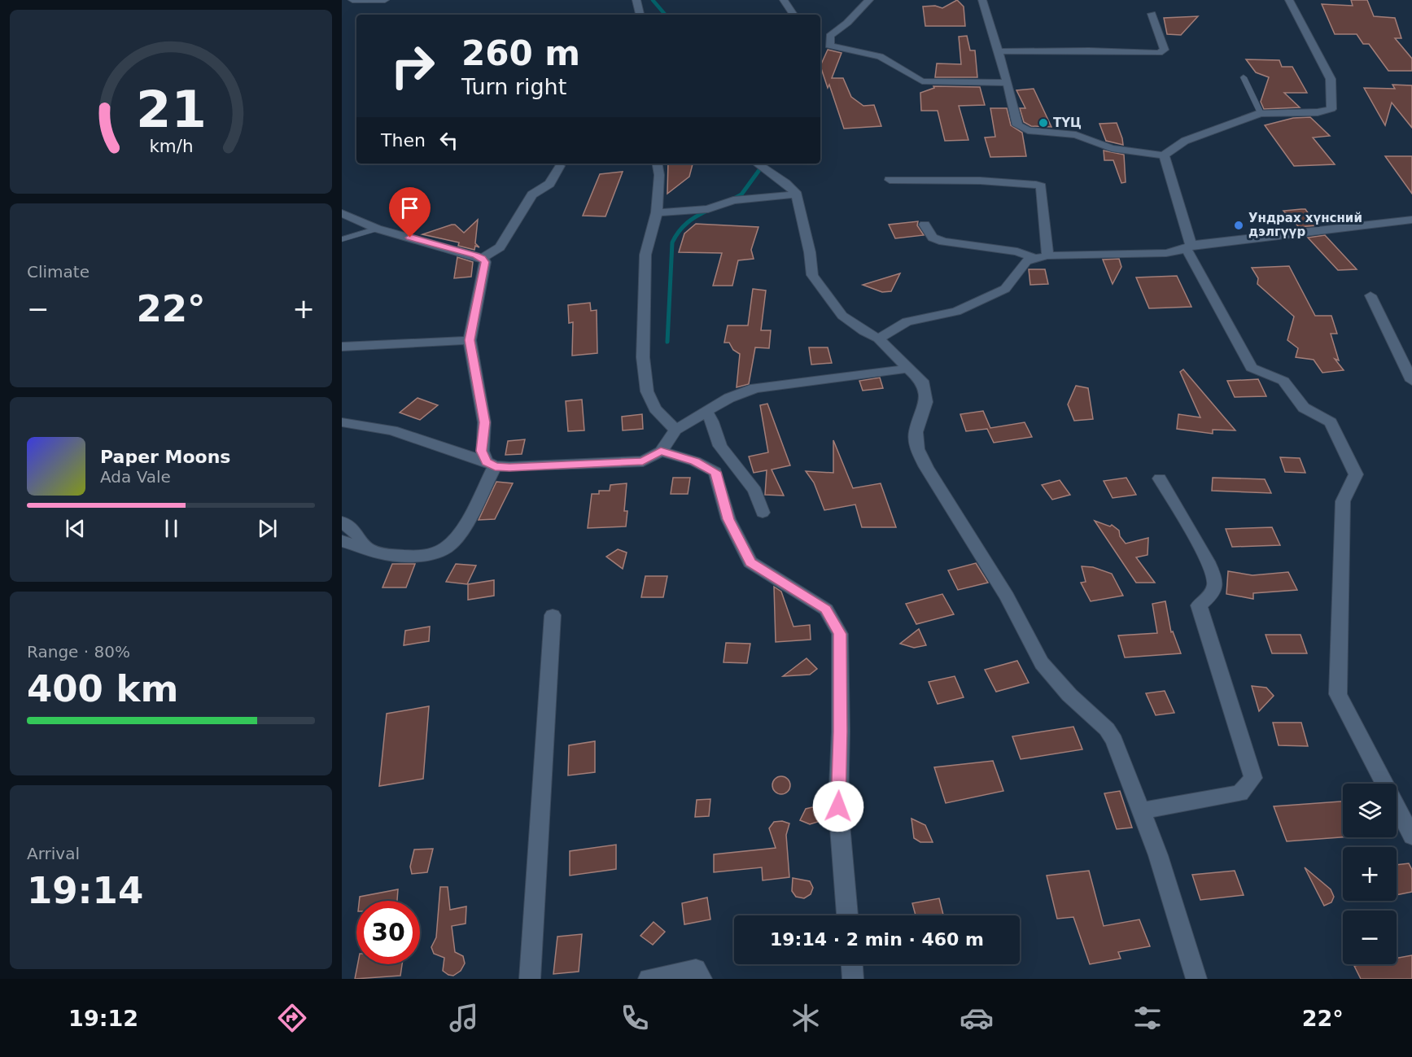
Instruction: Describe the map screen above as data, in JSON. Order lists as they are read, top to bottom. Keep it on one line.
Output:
{"places":["ТҮЦ","Ундрах хүнсний дэлгүүр"],"page":{"turn":["260 m","Turn right"],"then":"Then","tile":["Climate",["Range · 80%","400 km"],["Arrival","19:14"]],"heat":["−","22°","+"],"song":["Paper Moons","Ada Vale"],"map_buttons":["+","−"],"limit":"30","trip":"19:14 · 2 min · 460 m","tabs":["19:12","22°"],"gauge":["21","km/h"]}}
